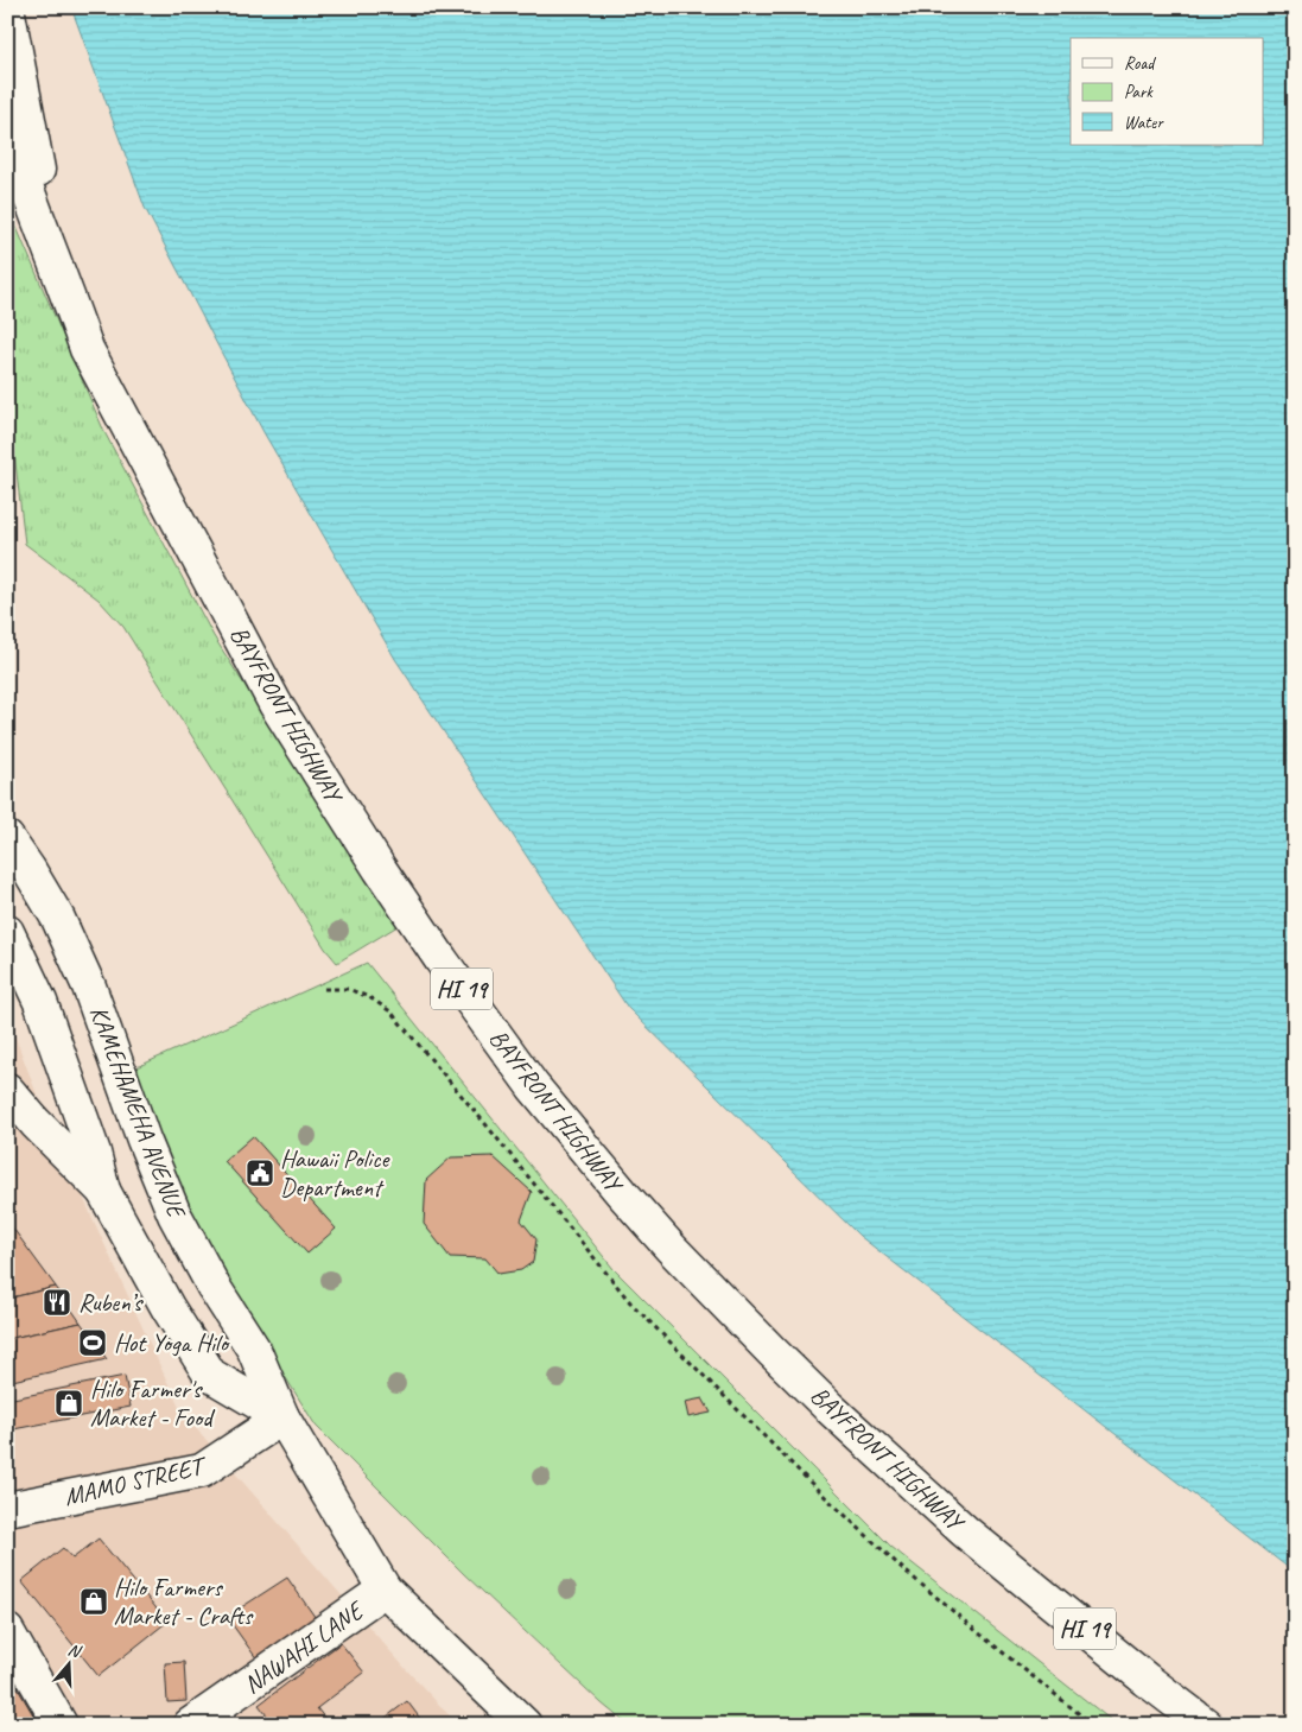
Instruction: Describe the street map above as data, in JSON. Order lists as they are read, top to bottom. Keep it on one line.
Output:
{"streets":{"main road":["BAYFRONT HIGHWAY","HI 19","KAMEHAMEHA AVENUE","MAMO STREET","NAWAHI LANE"]},"crossings":[["KAMEHAMEHA AVENUE","MAMO STREET"],["KAMEHAMEHA AVENUE","NAWAHI LANE"]],"places":{"public building":["Hawaii Police Department"],"restaurant":["Ruben’s"],"sports":["Hot Yoga Hilo"],"shop":["Hilo Farmer's Market - Food","Hilo Farmers Market - Crafts"]},"legend":["Road","Park","Water"],"north":"top"}
